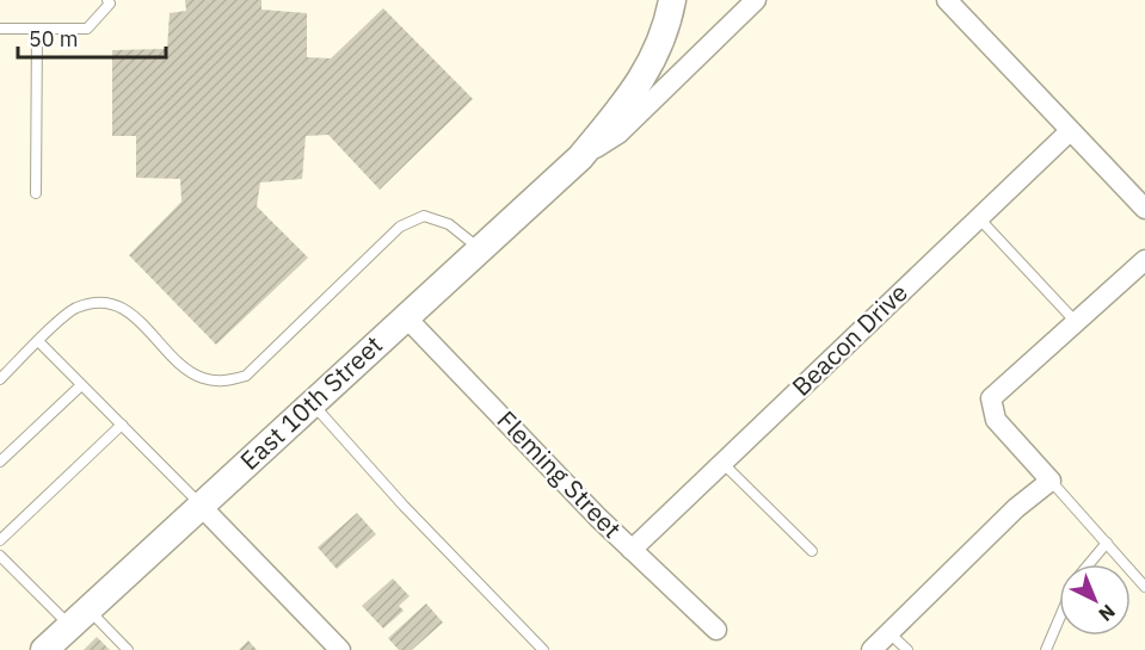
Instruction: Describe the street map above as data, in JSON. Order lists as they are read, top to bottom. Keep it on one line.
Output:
{"streets":{"main road":["East 10th Street"],"street":["Beacon Drive","Fleming Street"]},"crossings":[["Beacon Drive","Fleming Street"],["East 10th Street","Fleming Street"]],"scale_bar":"50 m","north":"bottom right"}
